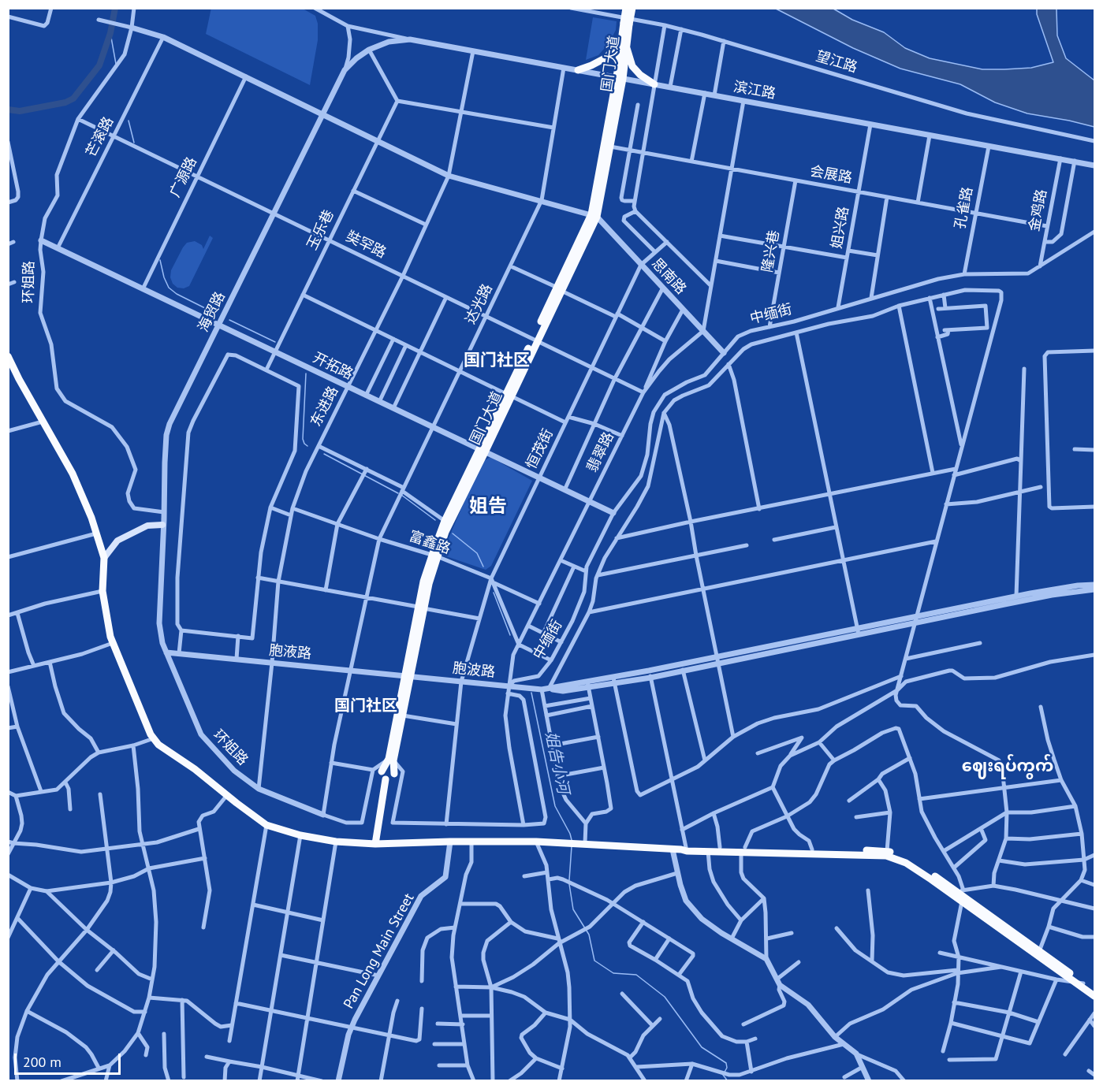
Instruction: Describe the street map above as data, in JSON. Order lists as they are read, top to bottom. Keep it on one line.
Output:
{"streets":{"highway":["国门大道"],"street":["望江路","滨江路","芒滚路","会展路","广源路","孔雀路","金鸡路","姐兴路","玉乐巷","奘罕路","隆兴巷","思南路","环姐路","达光路","海贸路","中缅街","开拓路","东进路","恒茂街","翡翠路","富鑫路","胞液路","胞波路","Pan Long Main Street"]},"crossings":[["国门大道","滨江路"],["国门大道","会展路"],["国门大道","奘罕路"],["国门大道","思南路"],["国门大道","开拓路"],["国门大道","富鑫路"],["国门大道","胞液路"],["国门大道","胞波路"],["滨江路","孔雀路"],["滨江路","金鸡路"],["滨江路","姐兴路"],["滨江路","达光路"],["滨江路","海贸路"],["滨江路","东进路"],["芒滚路","奘罕路"],["芒滚路","开拓路"],["会展路","孔雀路"],["会展路","金鸡路"],["会展路","姐兴路"],["会展路","隆兴巷"],["广源路","奘罕路"],["广源路","开拓路"],["孔雀路","中缅街"],["金鸡路","中缅街"],["姐兴路","中缅街"],["玉乐巷","奘罕路"],["玉乐巷","开拓路"],["奘罕路","环姐路"],["奘罕路","达光路"],["奘罕路","海贸路"],["奘罕路","东进路"],["奘罕路","恒茂街"],["奘罕路","翡翠路"],["隆兴巷","中缅街"],["思南路","中缅街"],["思南路","恒茂街"],["思南路","翡翠路"],["环姐路","达光路"],["环姐路","海贸路"],["环姐路","开拓路"],["环姐路","东进路"],["环姐路","胞液路"],["达光路","开拓路"],["达光路","富鑫路"],["达光路","胞液路"],["海贸路","开拓路"],["海贸路","胞液路"],["中缅街","开拓路"],["中缅街","翡翠路"],["中缅街","胞波路"],["开拓路","东进路"],["开拓路","恒茂街"],["开拓路","翡翠路"],["东进路","富鑫路"],["东进路","胞液路"],["恒茂街","富鑫路"],["恒茂街","胞波路"],["翡翠路","富鑫路"],["翡翠路","胞波路"],["胞液路","胞波路"]],"districts":["国门社区","姐告","国门社区","ဈေးရပ်ကွက်"],"water":["姐告小河"],"scale_bar":"200 m"}
